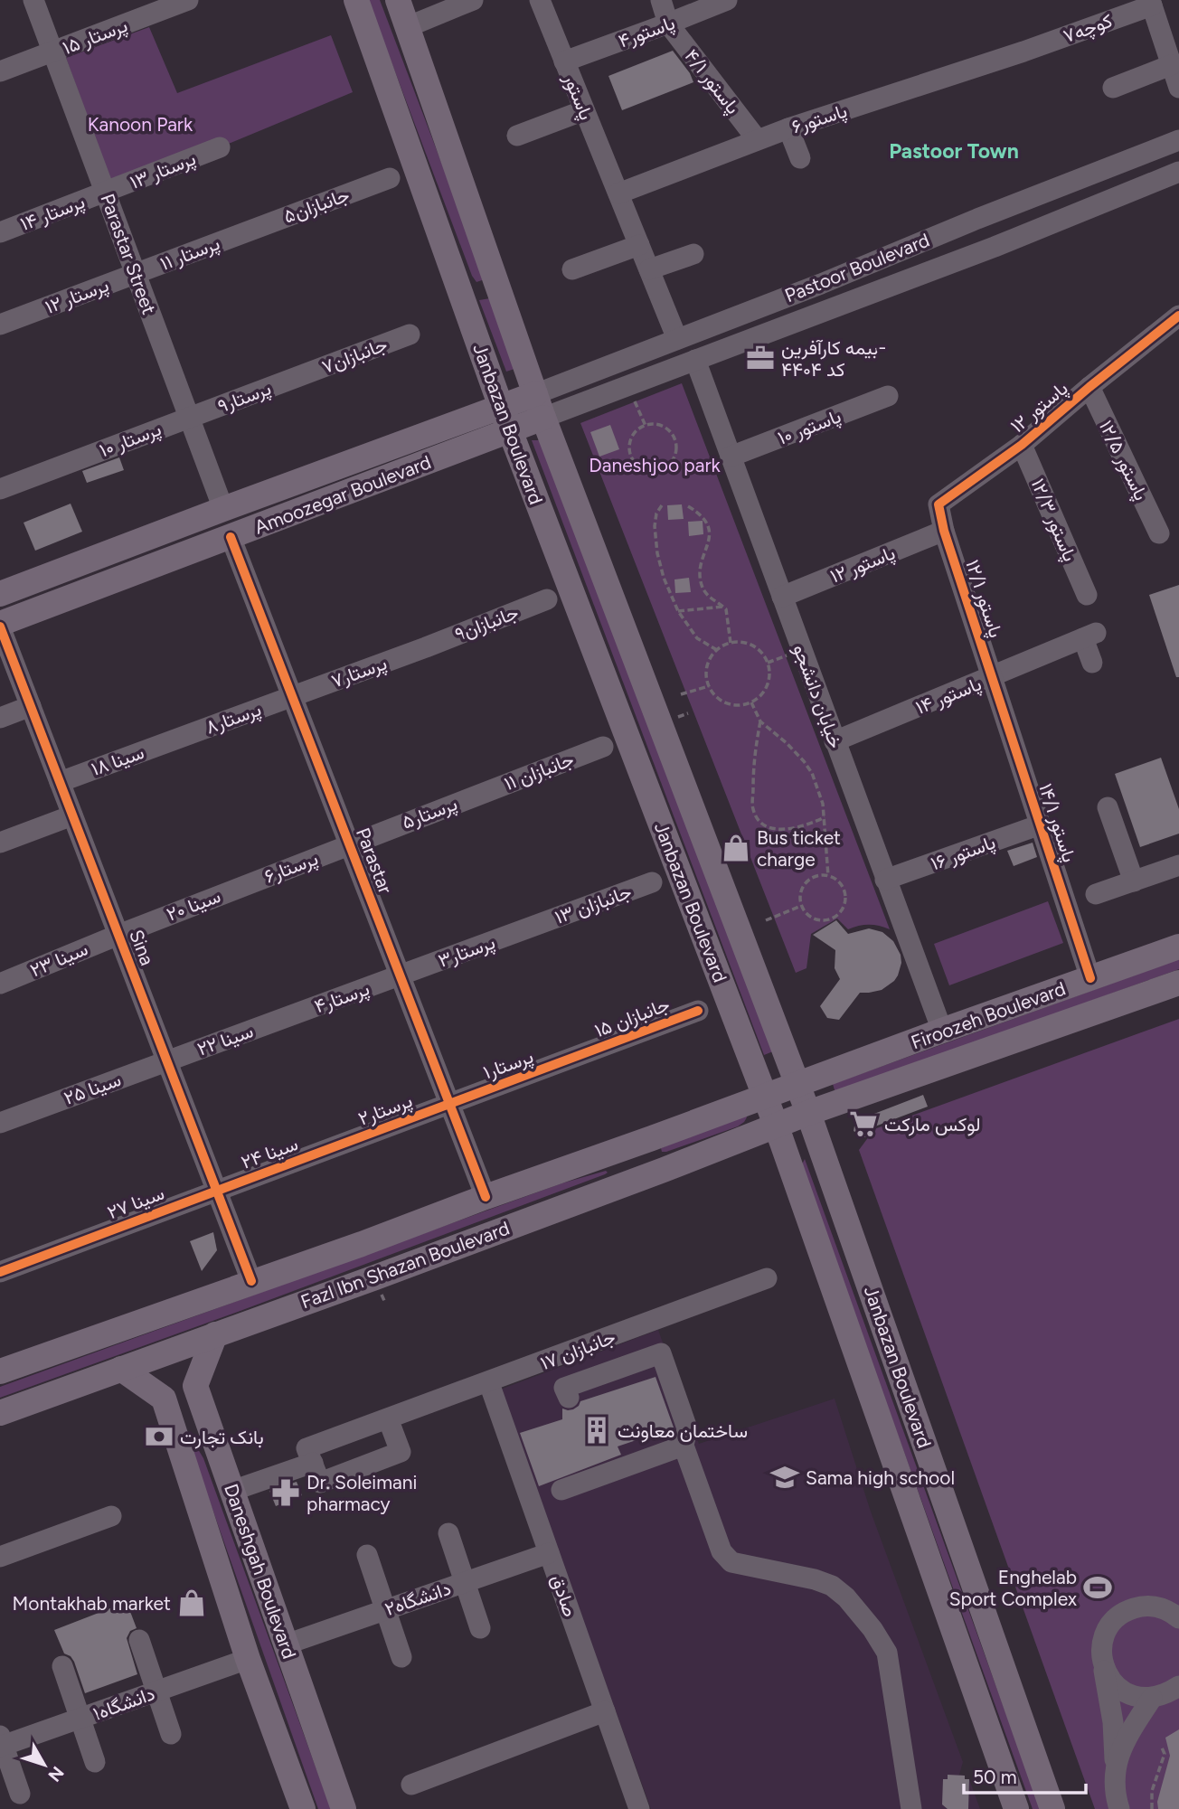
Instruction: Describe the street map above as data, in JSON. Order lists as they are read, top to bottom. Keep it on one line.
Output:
{"streets":{"main road":["Janbazan Boulevard","Amoozegar Boulevard","Firoozeh Boulevard","Fazl Ibn Shazan Boulevard","Daneshgah Boulevard"],"street":["کوچه۷","پاستور۴","پرستار ۱۵","پاستور ۴/۱","پاستور","پاستور۶","پرستار ۱۳","جانبازان۵","پرستار ۱۴","پرستار ۱۱","Parastar Street","Pastoor Boulevard","پرستار ۱۲","جانبازان۷","پرستار۹","۱۲ پاستور","پاستور ۱۰","پرستار ۱۰","پاستور ۱۲/۵","پاستور ۱۲/۳","پاستور ۱۲","پاستور ۱۲/۱","جانبازان۹","پرستار۷","پاستور ۱۴","خیابان دانشجو","پرستار۸","سینا ۱۸","جانبازان ۱۱","پرستار۵","پاستور ۱۴/۱","پاستور ۱۶","Parastar","پرستار۶","جانبازان ۱۳","سینا ۲۰","Sina","پرستار۳","سینا ۲۳","پرستار۴","جانبازان ۱۵","سینا ۲۲","پرستار۱","سینا ۲۵","پرستار۲","سینا ۲۴","سینا ۲۷","جانبازان ۱۷","صادق","دانشگاه۲","دانشگاه۱"]},"crossings":[["کوچه۷","پاستور۶"],["پاستور۴","پاستور ۴/۱"],["پاستور۴","پاستور"],["پرستار ۱۵","Parastar Street"],["پاستور ۴/۱","پاستور۶"],["پاستور","پاستور۶"],["پاستور","Pastoor Boulevard"],["پرستار ۱۳","پرستار ۱۴"],["پرستار ۱۳","Parastar Street"],["جانبازان۵","پرستار ۱۱"],["پرستار ۱۴","Parastar Street"],["پرستار ۱۱","Parastar Street"],["پرستار ۱۱","پرستار ۱۲"],["Parastar Street","پرستار ۱۲"],["Parastar Street","پرستار۹"],["Parastar Street","پرستار ۱۰"],["Parastar Street","Amoozegar Boulevard"],["Pastoor Boulevard","Janbazan Boulevard"],["Pastoor Boulevard","Amoozegar Boulevard"],["Pastoor Boulevard","خیابان دانشجو"],["جانبازان۷","پرستار۹"],["پرستار۹","پرستار ۱۰"],["۱۲ پاستور","پاستور ۱۲/۵"],["۱۲ پاستور","پاستور ۱۲/۳"],["۱۲ پاستور","پاستور ۱۲"],["۱۲ پاستور","پاستور ۱۲/۱"],["Janbazan Boulevard","Amoozegar Boulevard"],["Janbazan Boulevard","Firoozeh Boulevard"],["Janbazan Boulevard","Fazl Ibn Shazan Boulevard"],["پاستور ۱۰","خیابان دانشجو"],["Amoozegar Boulevard","Parastar"],["Amoozegar Boulevard","Sina"],["پاستور ۱۲","پاستور ۱۲/۱"],["پاستور ۱۲","خیابان دانشجو"],["پاستور ۱۲/۱","پاستور ۱۴"],["پاستور ۱۲/۱","پاستور ۱۴/۱"],["جانبازان۹","پرستار۷"],["پرستار۷","پرستار۸"],["پرستار۷","Parastar"],["پاستور ۱۴","خیابان دانشجو"],["پاستور ۱۴","پاستور ۱۴/۱"],["خیابان دانشجو","پاستور ۱۶"],["خیابان دانشجو","Firoozeh Boulevard"],["پرستار۸","سینا ۱۸"],["پرستار۸","Parastar"],["سینا ۱۸","Sina"],["جانبازان ۱۱","پرستار۵"],["پرستار۵","Parastar"],["پرستار۵","پرستار۶"],["پاستور ۱۴/۱","پاستور ۱۶"],["پاستور ۱۴/۱","Firoozeh Boulevard"],["Parastar","پرستار۶"],["Parastar","پرستار۳"],["Parastar","پرستار۴"],["Parastar","پرستار۱"],["Parastar","پرستار۲"],["Parastar","Fazl Ibn Shazan Boulevard"],["پرستار۶","سینا ۲۰"],["جانبازان ۱۳","پرستار۳"],["سینا ۲۰","Sina"],["سینا ۲۰","سینا ۲۳"],["Sina","سینا ۲۳"],["Sina","سینا ۲۲"],["Sina","سینا ۲۵"],["Sina","سینا ۲۴"],["Sina","سینا ۲۷"],["Sina","Fazl Ibn Shazan Boulevard"],["پرستار۳","پرستار۴"],["پرستار۴","سینا ۲۲"],["Firoozeh Boulevard","Fazl Ibn Shazan Boulevard"],["جانبازان ۱۵","پرستار۱"],["سینا ۲۲","سینا ۲۵"],["پرستار۱","پرستار۲"],["پرستار۲","سینا ۲۴"],["سینا ۲۴","سینا ۲۷"],["Fazl Ibn Shazan Boulevard","Daneshgah Boulevard"],["جانبازان ۱۷","صادق"],["Daneshgah Boulevard","دانشگاه۲"],["Daneshgah Boulevard","دانشگاه۱"],["صادق","دانشگاه۲"]],"districts":["Pastoor Town"],"parks":["Kanoon Park","Daneshjoo park"],"places":{"office":["بیمه کارآفرین- کد ۴۴۰۴"],"shop":["Bus ticket charge","Montakhab market"],"supermarket":["لوکس مارکت"],"building":["ساختمان معاونت"],"bank":["بانک تجارت"],"school or university":["Sama high school"],"pharmacy":["Dr. Soleimani pharmacy"],"sports":["Enghelab Sport Complex"]},"scale_bar":"50 m","north":"bottom right"}
